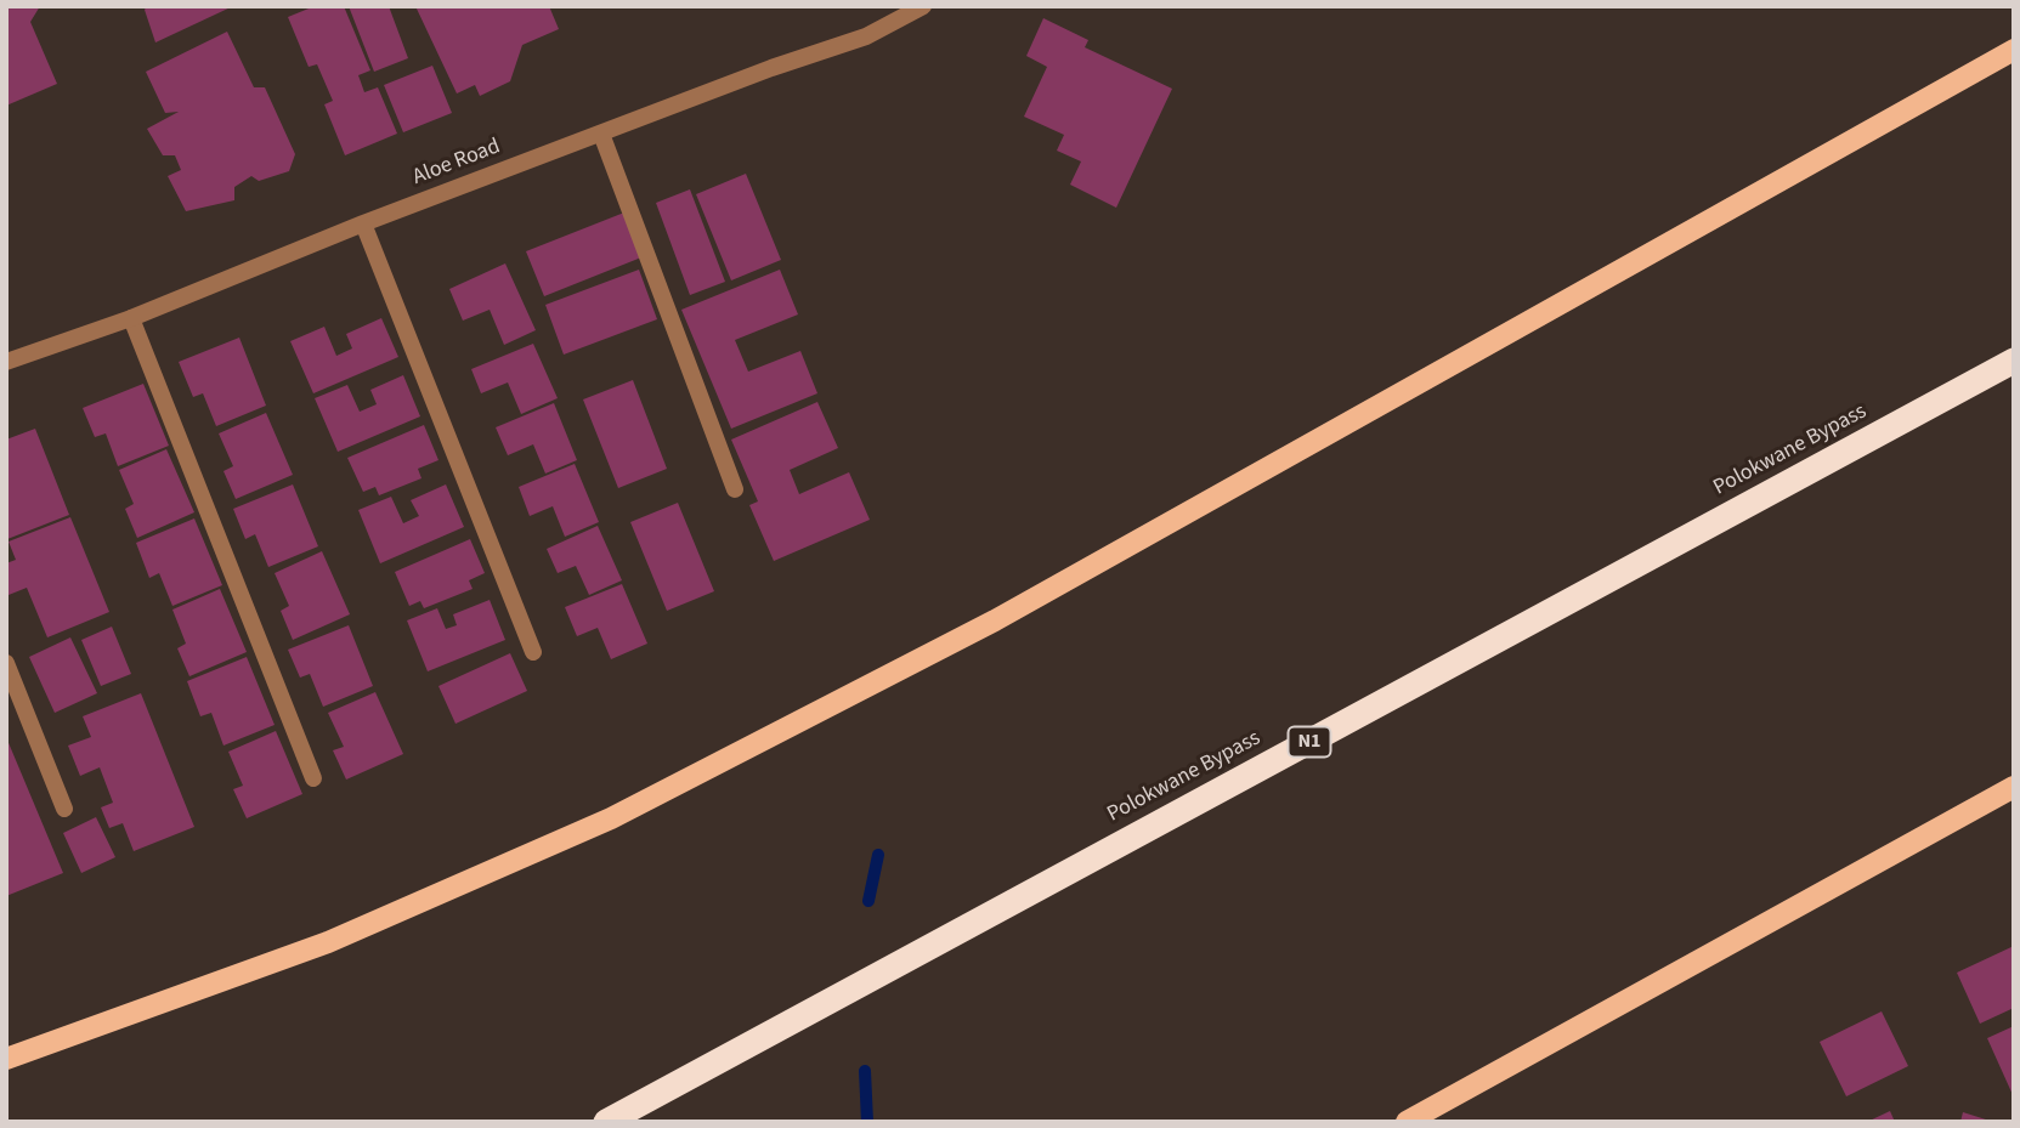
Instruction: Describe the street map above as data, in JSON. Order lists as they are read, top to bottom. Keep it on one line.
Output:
{"streets":{"highway":["Polokwane Bypass","N1"],"street":["Aloe Road"]}}
